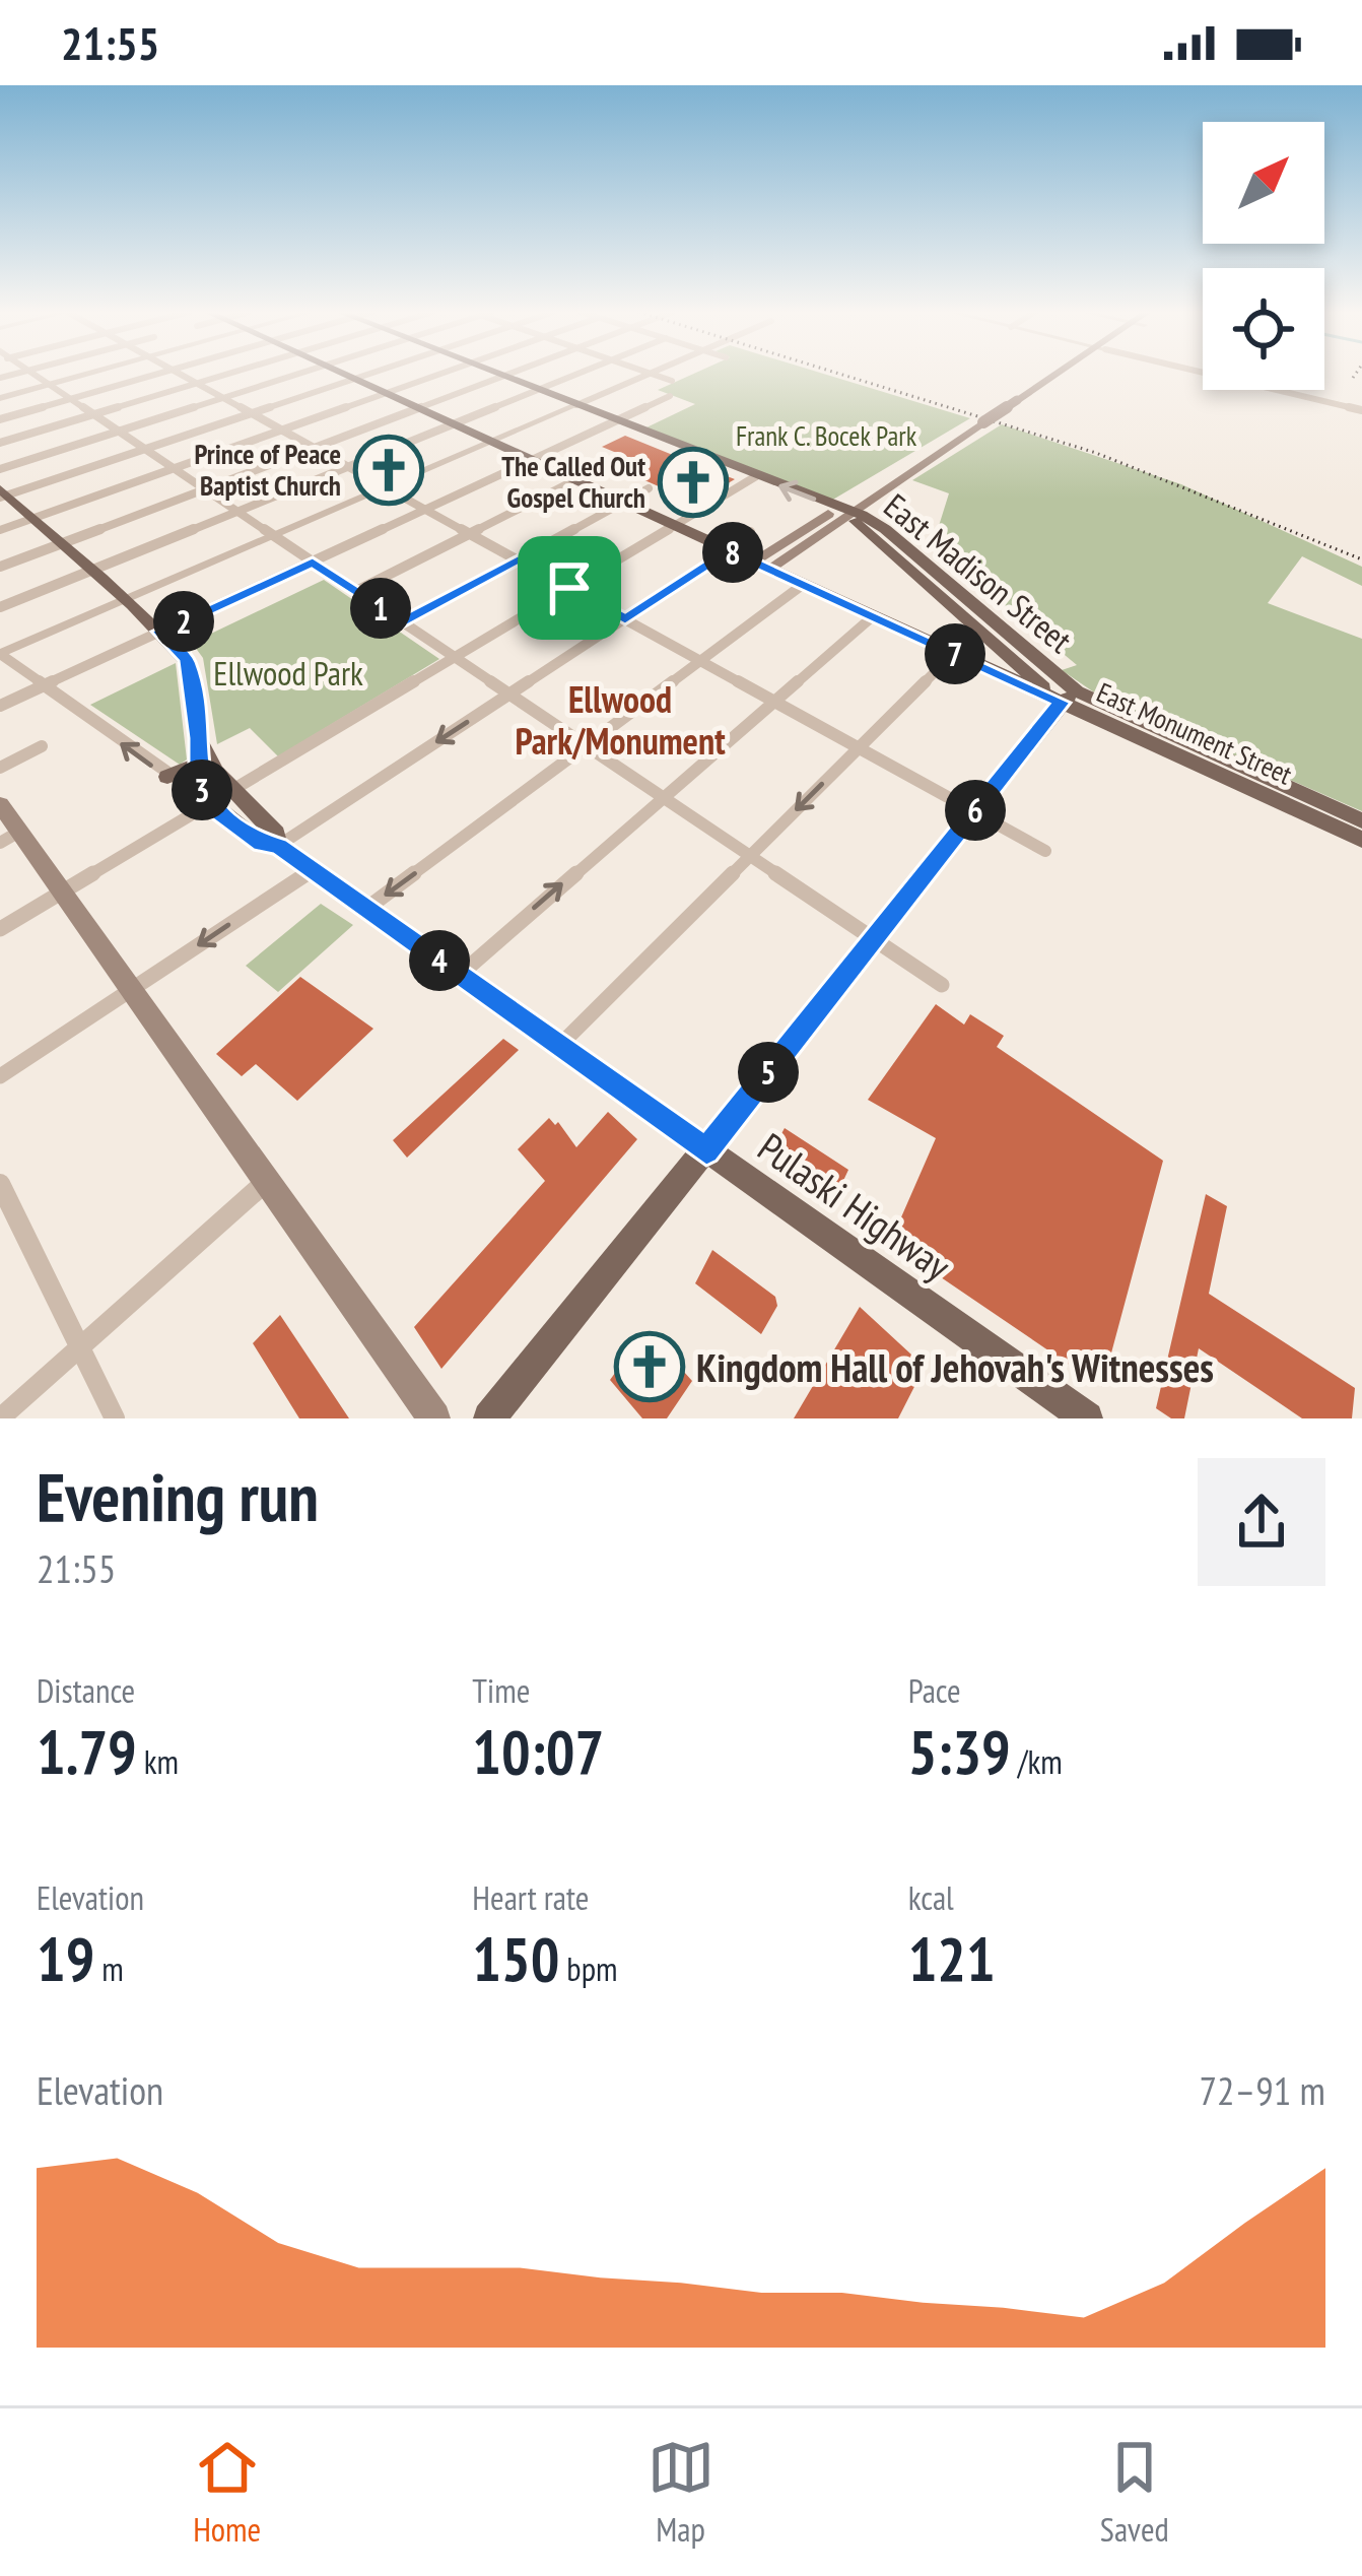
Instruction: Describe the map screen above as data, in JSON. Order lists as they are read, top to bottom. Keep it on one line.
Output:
{"streets":{"main road":["East Madison Street","East Monument Street","Pulaski Highway"]},"crossings":[["East Madison Street","East Monument Street"]],"districts":["Ellwood Park/Monument"],"parks":["Frank C. Bocek Park","Ellwood Park"],"places":{"church":["Prince of Peace Baptist Church","The Called Out Gospel Church","Kingdom Hall of Jehovah's Witnesses"]},"north":"top right","page":{"status":"21:55","pins":["8","1","2","7","3","6","4","5"],"heading":["Evening run","21:55"],"stats":[["Distance","1.79 km"],["Time","10:07"],["Pace","5:39 /km"],["Elevation","19 m"],["Heart rate","150 bpm"],["kcal","121"]],"chart":["Elevation","72–91 m"],"tabs":["Home","Map","Saved"]}}
